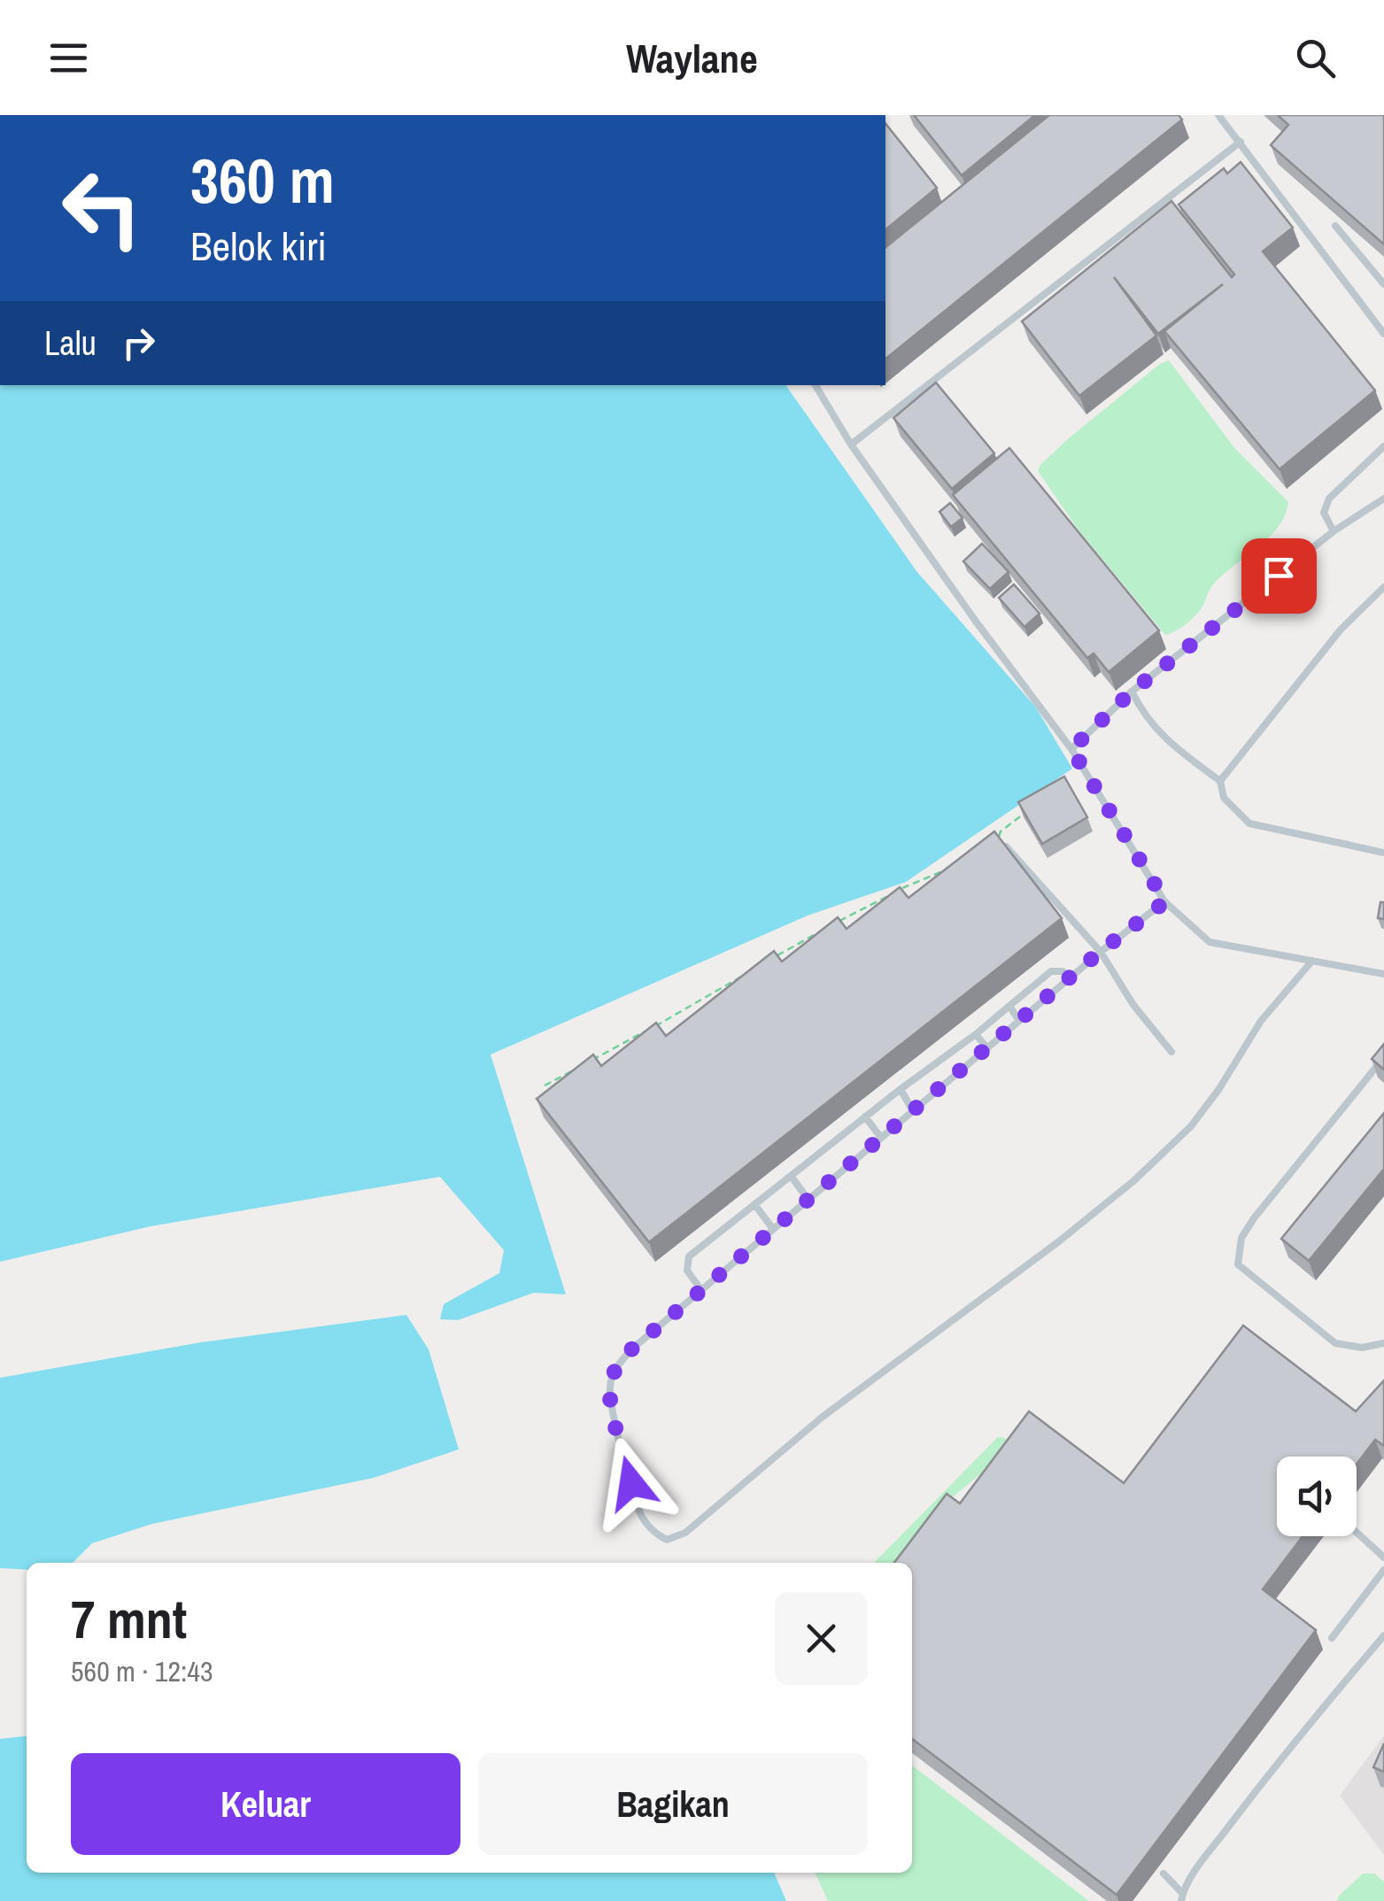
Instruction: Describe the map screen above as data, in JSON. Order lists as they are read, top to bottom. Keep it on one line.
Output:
{"page":{"header":"Waylane","turn":["360 m","Belok kiri"],"then":"Lalu","heading":["7 mnt","560 m · 12:43"],"buttons":["Keluar","Bagikan"]}}
